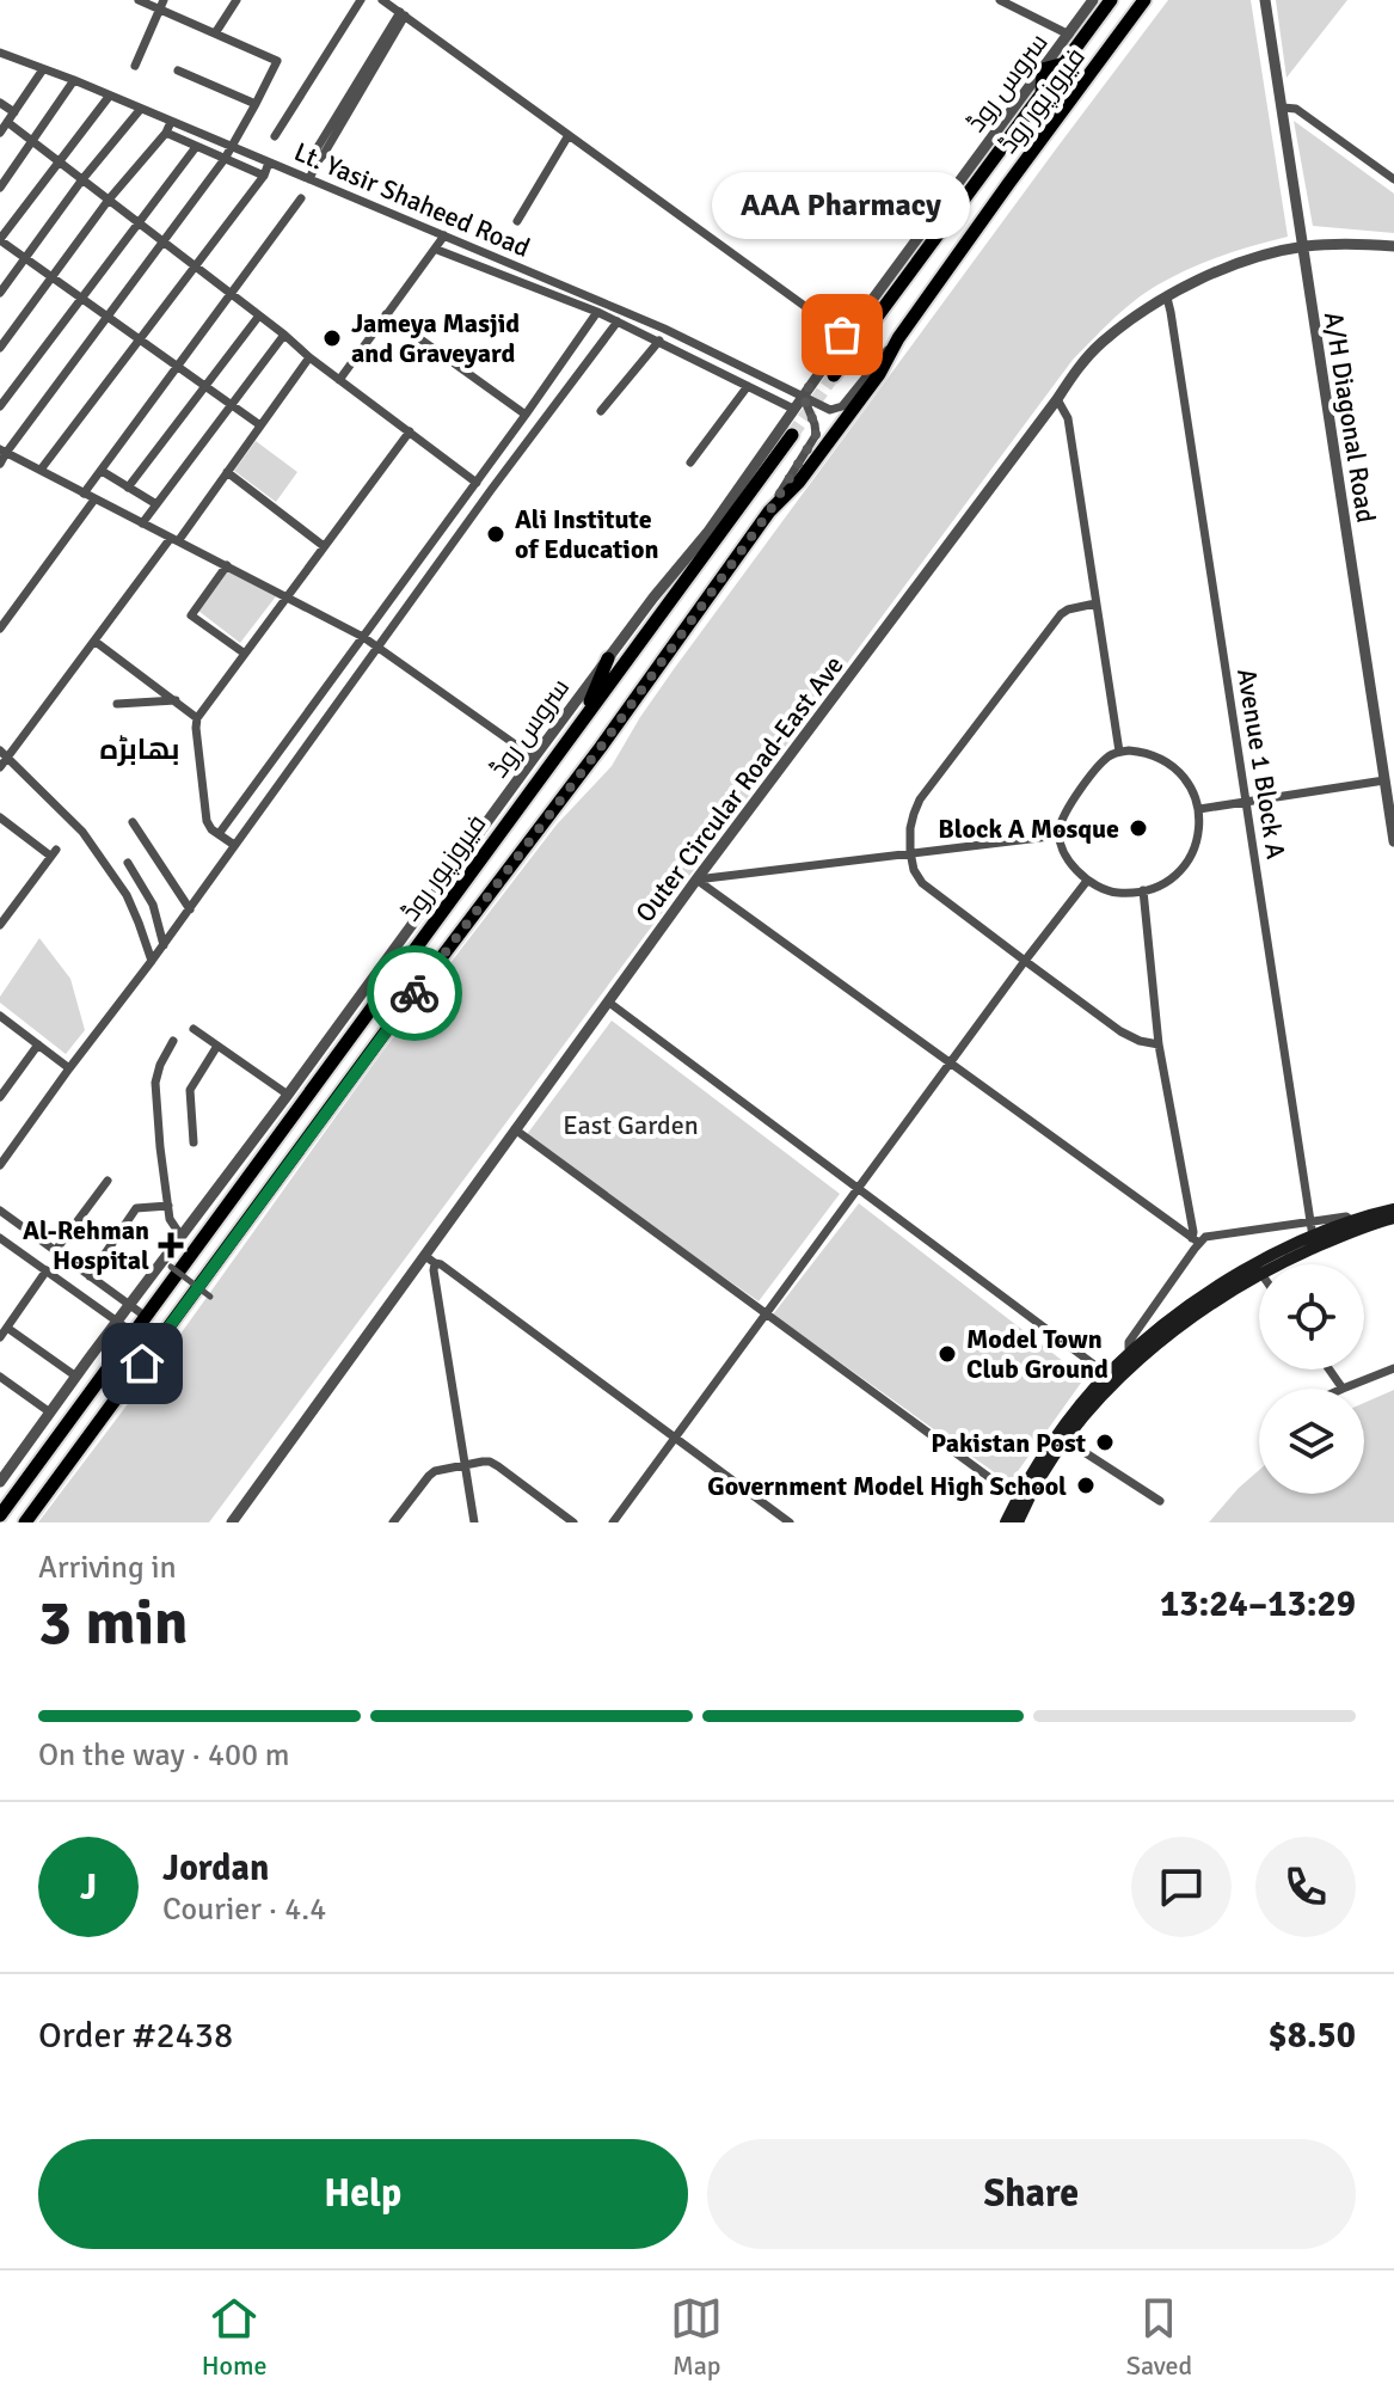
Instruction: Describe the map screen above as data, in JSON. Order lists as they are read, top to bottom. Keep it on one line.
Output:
{"streets":{"main road":["فیروزپور روڈ"],"street":["سروس روڈ","Lt. Yasir Shaheed Road","A/H Diagonal Road","Avenue 1 Block A","Outer Circular Road-East Ave"]},"crossings":[["سروس روڈ","Lt. Yasir Shaheed Road"],["فیروزپور روڈ","Lt. Yasir Shaheed Road"],["A/H Diagonal Road","Outer Circular Road-East Ave"],["Avenue 1 Block A","Outer Circular Road-East Ave"]],"districts":["بھابڑہ"],"parks":["East Garden"],"places":{"other":["AAA Pharmacy","Jameya Masjid and Graveyard","Ali Institute of Education","Block A Mosque","Model Town Club Ground","Pakistan Post","Government Model High School"],"health":["Al-Rehman Hospital"]},"page":{"bubble":"AAA Pharmacy","heading":["3 min","Arriving in","13:24–13:29"],"panel":["Jordan","Courier · 4.4","Order #2438","$8.50"],"bar":"On the way · 400 m","round":"J","buttons":["Help","Share"],"tabs":["Home","Map","Saved"]}}
